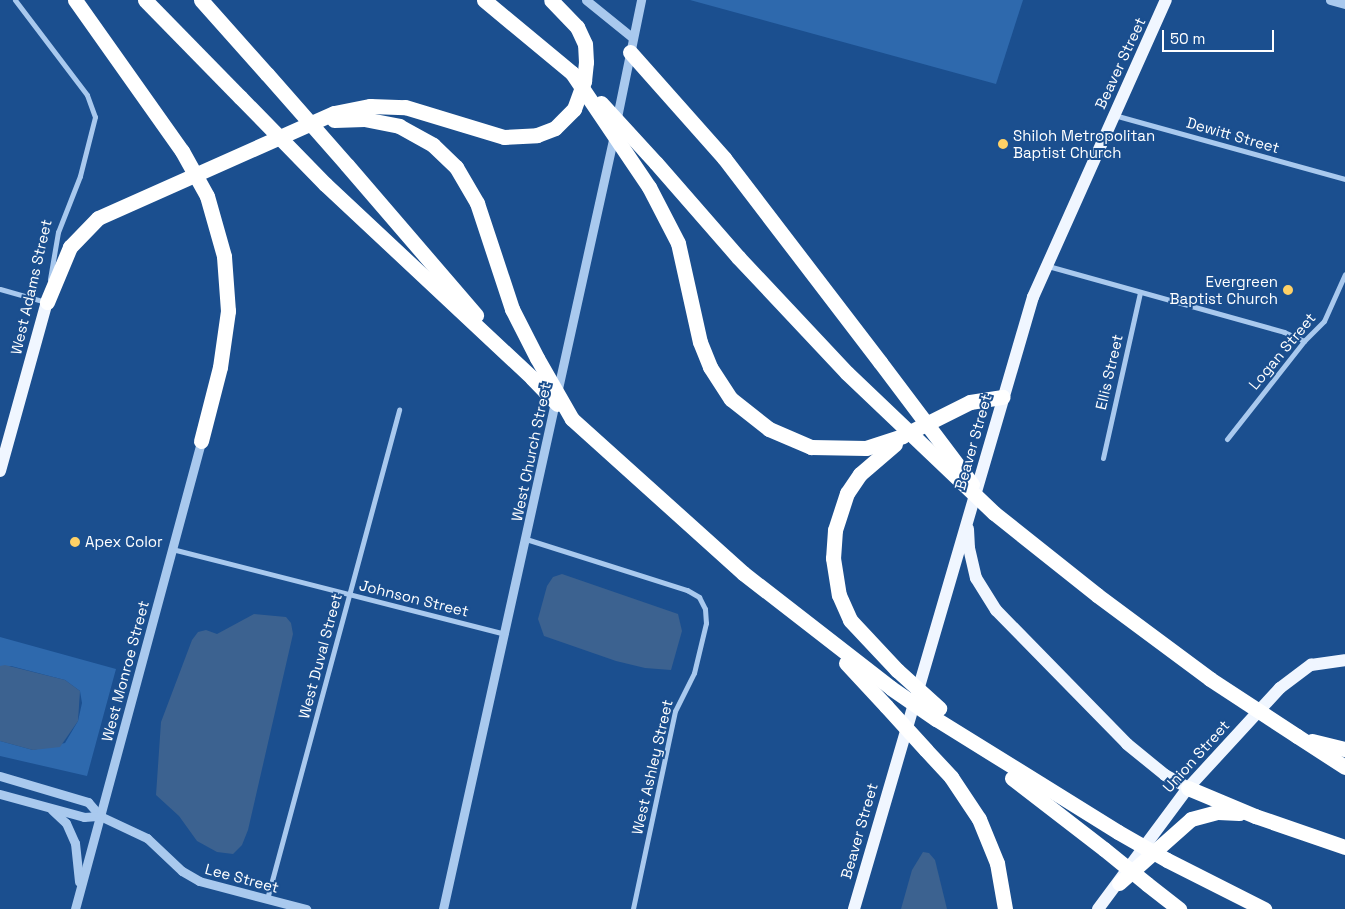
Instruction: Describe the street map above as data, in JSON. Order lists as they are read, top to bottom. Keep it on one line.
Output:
{"streets":{"main road":["Beaver Street","West Adams Street","Union Street"],"street":["Dewitt Street","Logan Street","Ellis Street","West Church Street","Johnson Street","West Duval Street","West Monroe Street","West Ashley Street","Lee Street"]},"crossings":[["Beaver Street","Dewitt Street"],["West Church Street","Johnson Street"],["West Church Street","West Ashley Street"],["Johnson Street","West Duval Street"],["Johnson Street","West Monroe Street"],["West Duval Street","Lee Street"],["West Monroe Street","Lee Street"]],"places":["Shiloh Metropolitan Baptist Church","Evergreen Baptist Church","Apex Color"],"scale_bar":"50 m"}
